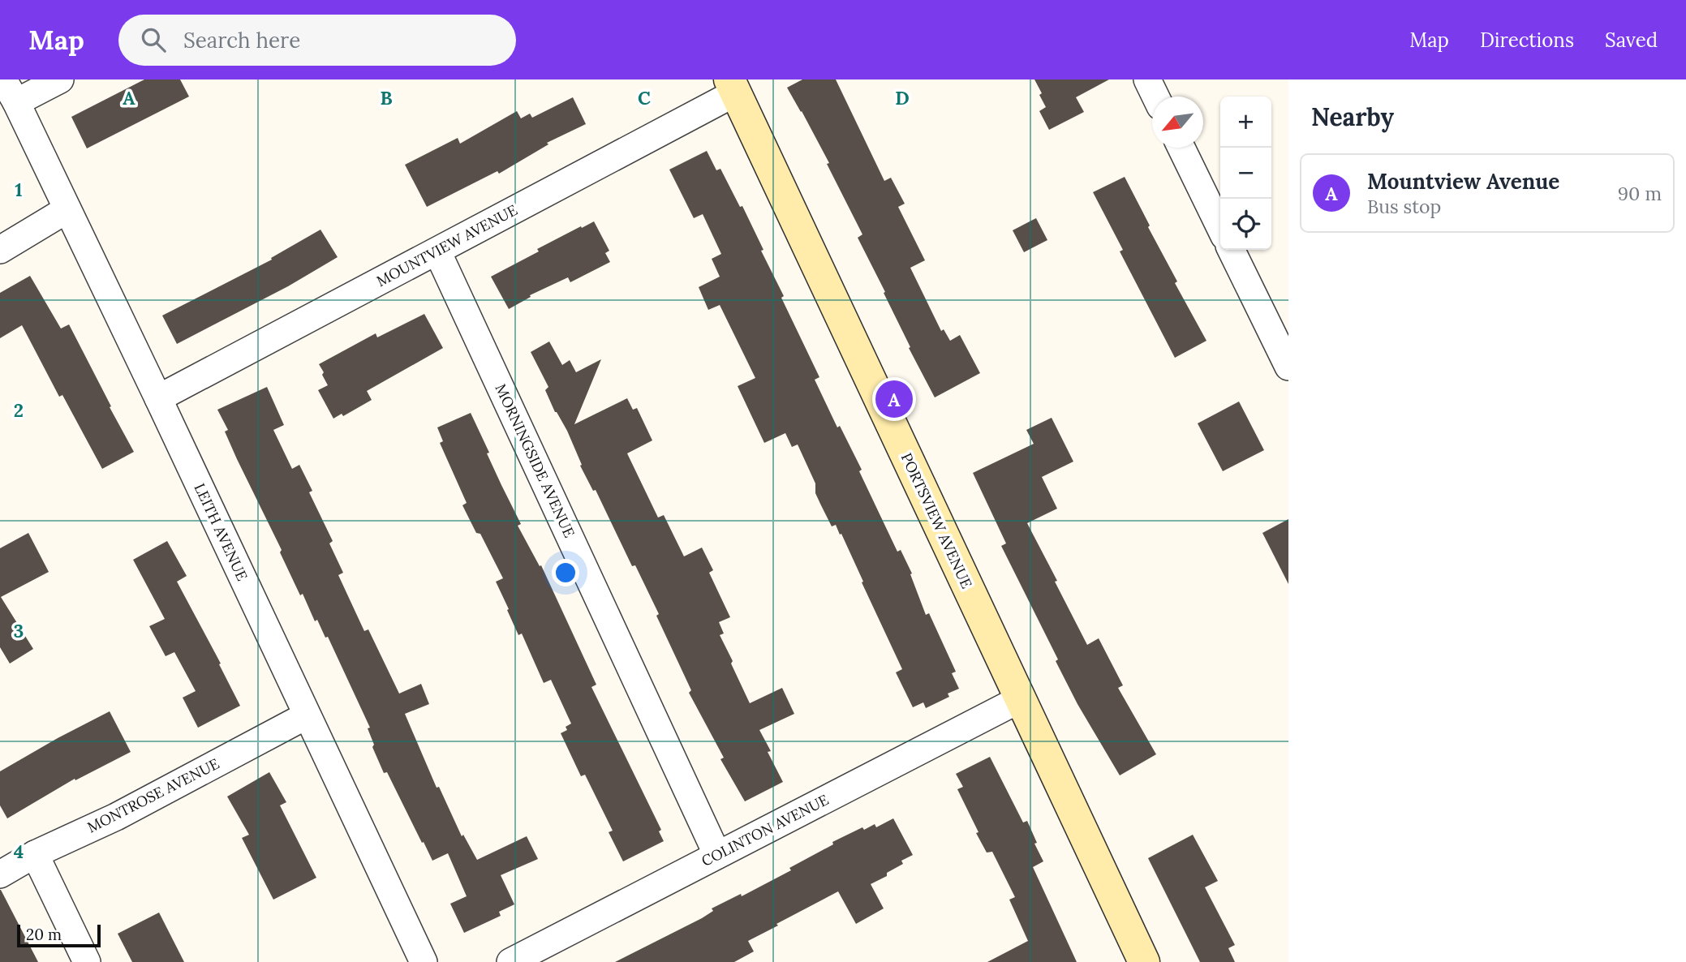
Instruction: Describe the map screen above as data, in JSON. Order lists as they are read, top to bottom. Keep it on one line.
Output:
{"streets":{"street":["MOUNTVIEW AVENUE","MORNINGSIDE AVENUE","PORTSVIEW AVENUE","LEITH AVENUE","MONTROSE AVENUE","COLINTON AVENUE"]},"crossings":[["MOUNTVIEW AVENUE","MORNINGSIDE AVENUE"],["MOUNTVIEW AVENUE","PORTSVIEW AVENUE"],["MOUNTVIEW AVENUE","LEITH AVENUE"],["MORNINGSIDE AVENUE","COLINTON AVENUE"],["PORTSVIEW AVENUE","COLINTON AVENUE"],["LEITH AVENUE","MONTROSE AVENUE"]],"scale_bar":"20 m","north":"bottom left","page":{"header":"Map","search":"Search here","nav":["Map","Directions","Saved"],"heading":"Nearby","map_buttons":["+","−"],"list":[{"mark":"A","name":"Mountview Avenue","note":"Bus stop","value":"90 m"}],"pins":"A","scale":"20 m"},"grid":{"columns":["A","B","C","D"],"rows":["1","2","3","4"]}}
